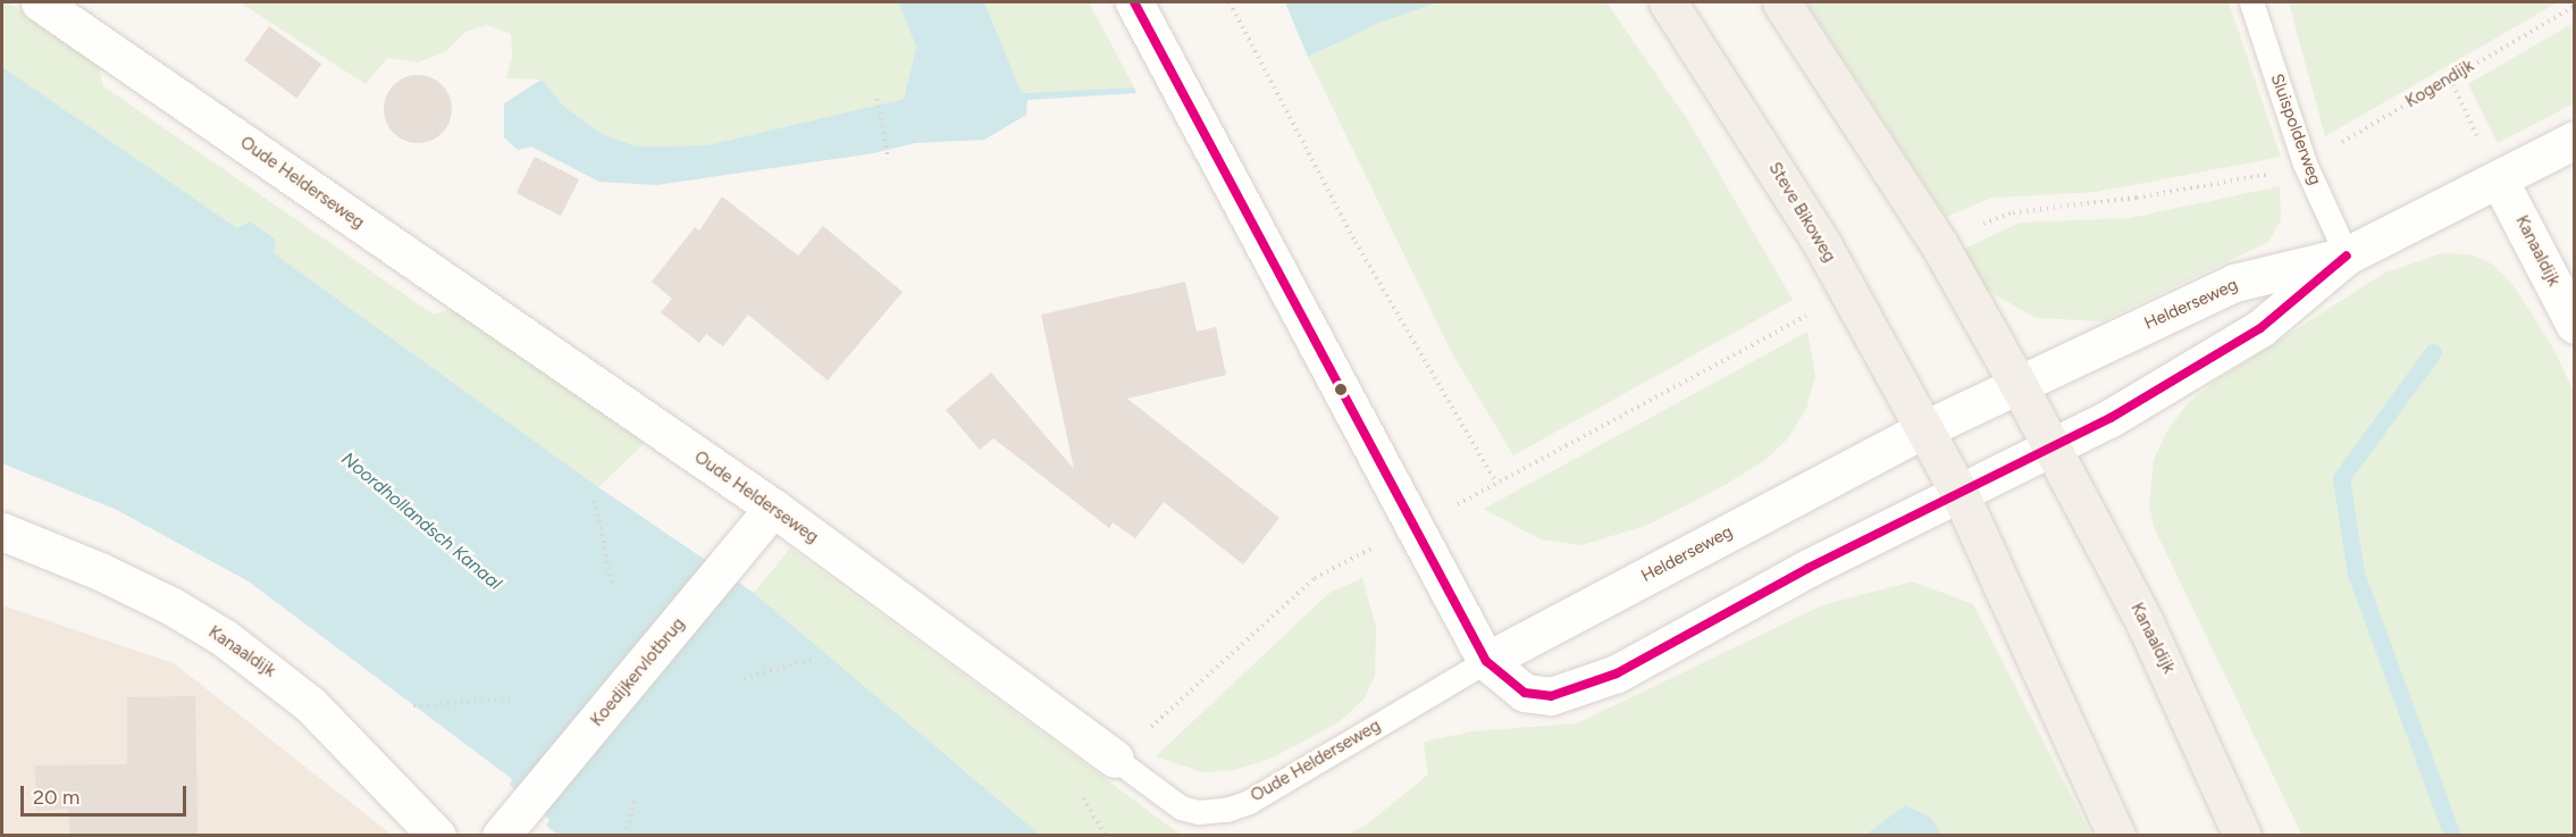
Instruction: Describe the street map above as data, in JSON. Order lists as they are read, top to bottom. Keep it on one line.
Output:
{"streets":{"main road":["Steve Bikoweg","Kanaaldijk"],"street":["Oude Helderseweg","Helderseweg","Koedijkervlotbrug"],"lane":["Sluispolderweg"],"path":["Kogendijk"]},"crossings":[["Kogendijk","Sluispolderweg"],["Sluispolderweg","Helderseweg"],["Oude Helderseweg","Helderseweg"],["Oude Helderseweg","Koedijkervlotbrug"],["Steve Bikoweg","Helderseweg"]],"water":["Noordhollandsch Kanaal"],"scale_bar":"20 m"}
